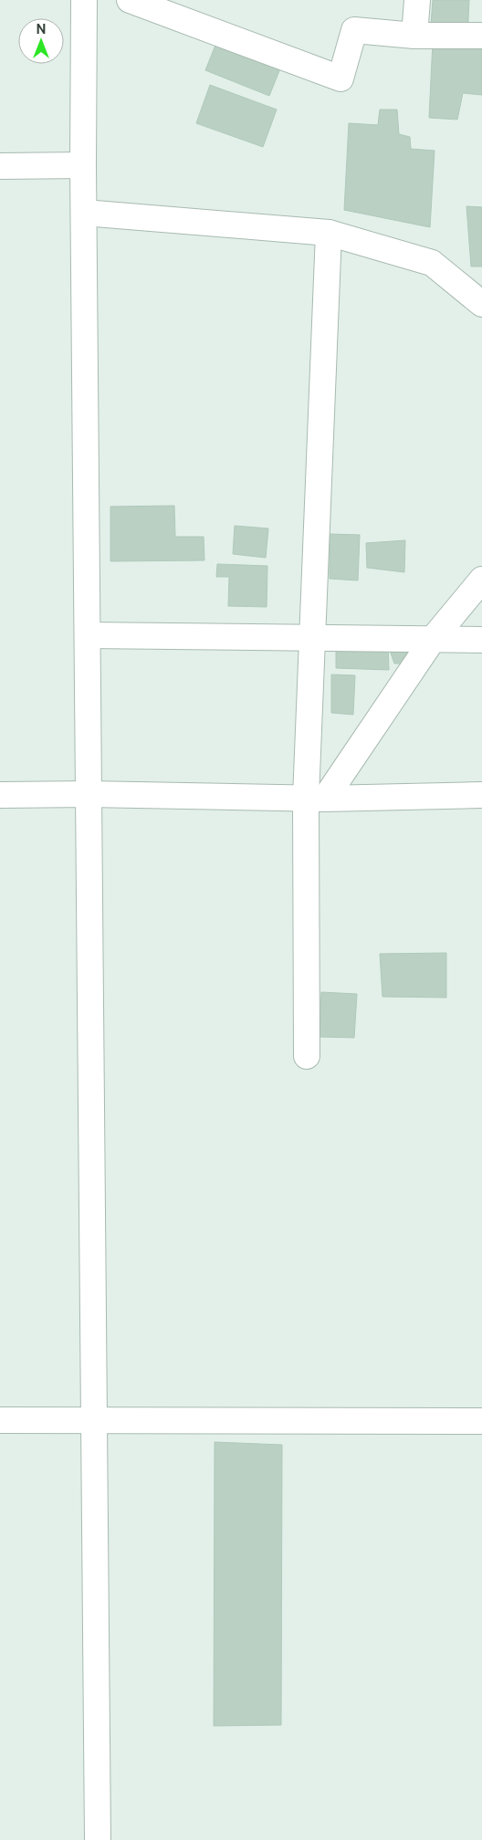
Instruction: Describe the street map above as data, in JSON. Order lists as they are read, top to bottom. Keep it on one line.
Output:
{"north":"top"}
